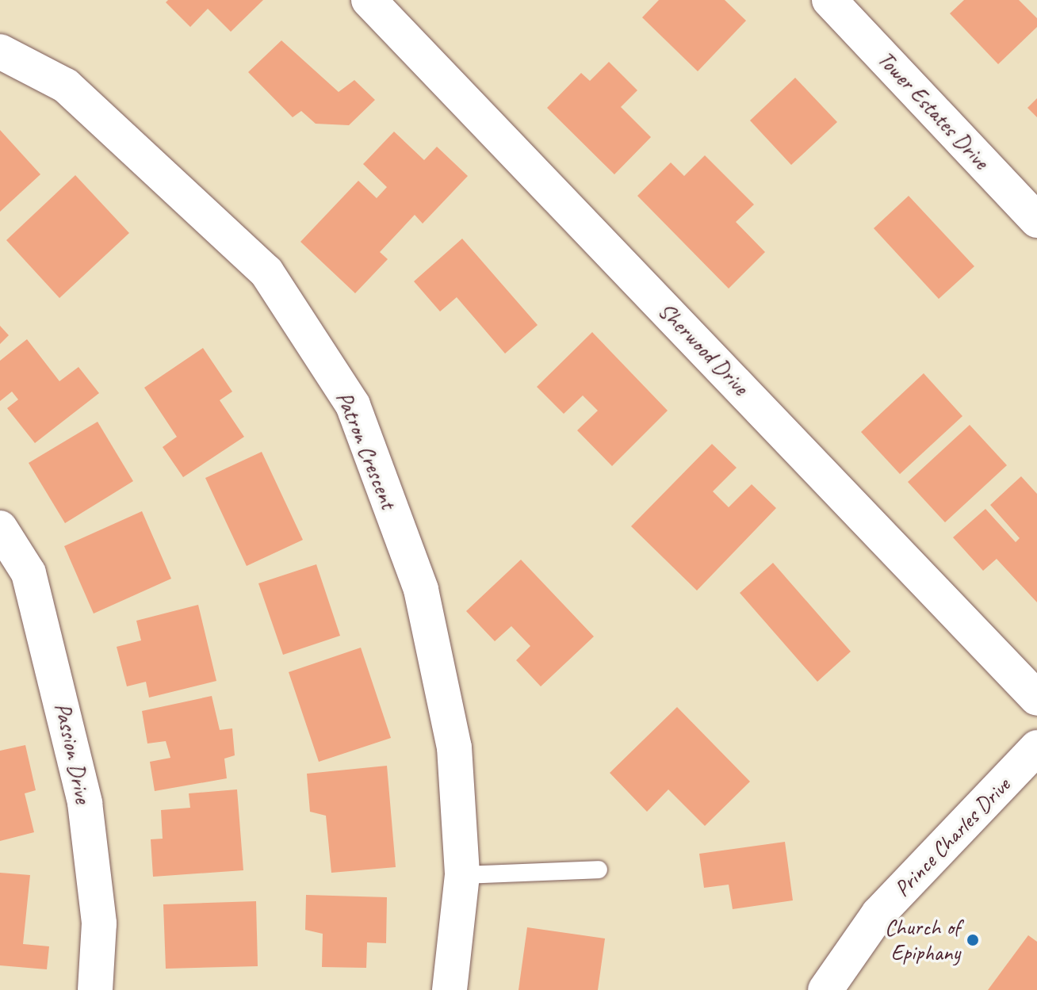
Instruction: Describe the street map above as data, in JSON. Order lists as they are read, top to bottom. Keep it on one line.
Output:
{"streets":{"main road":["Tower Estates Drive","Sherwood Drive","Patron Crescent","Passion Drive","Prince Charles Drive"]},"places":["Church of Epiphany"]}
